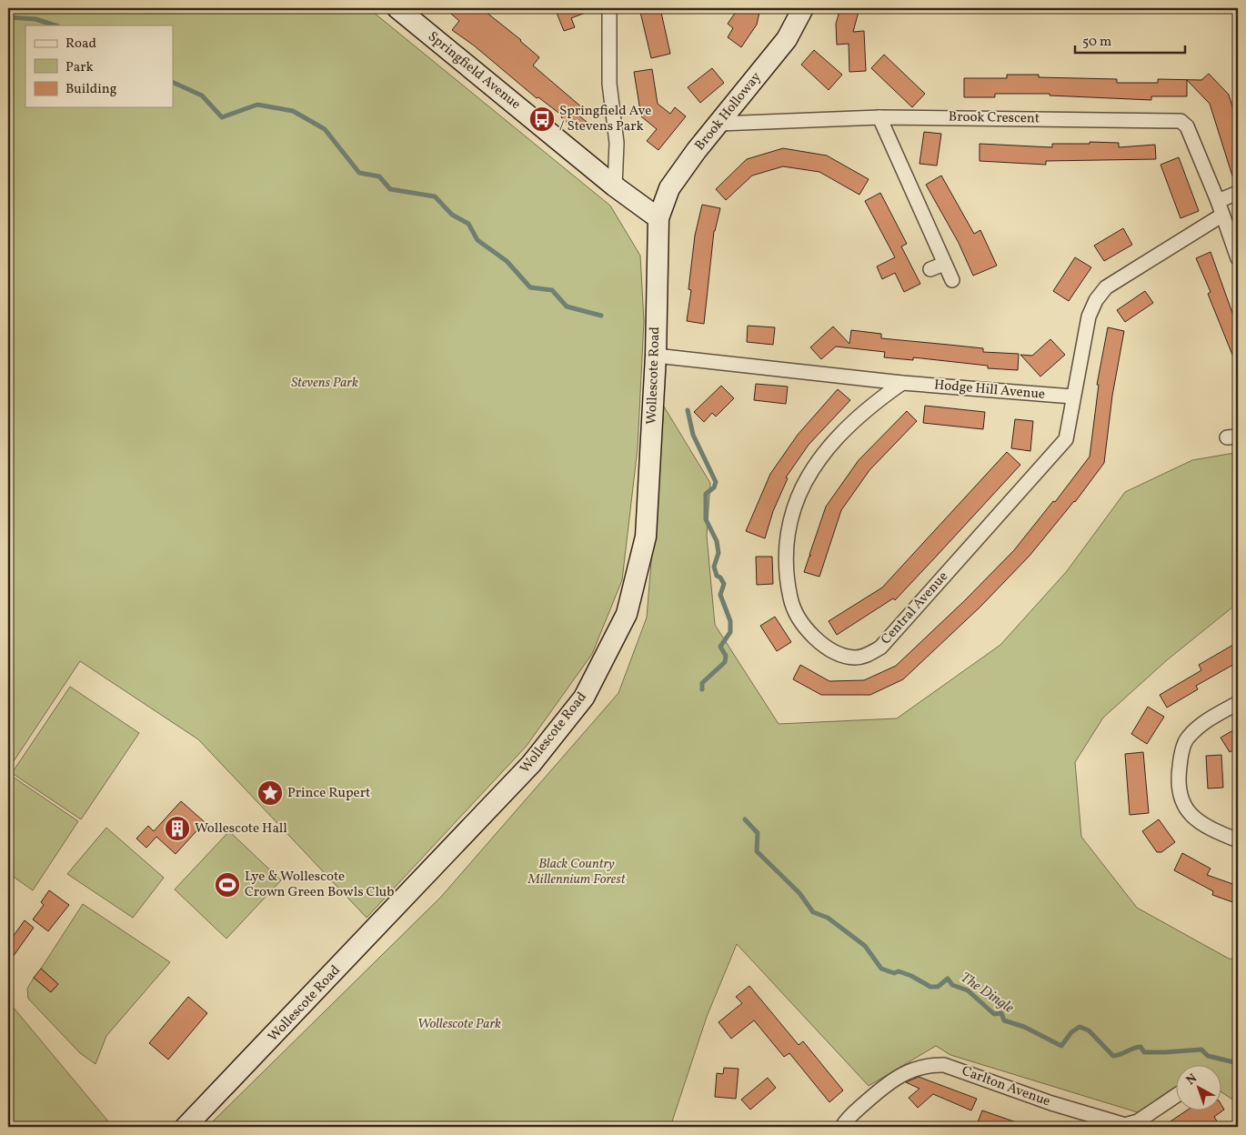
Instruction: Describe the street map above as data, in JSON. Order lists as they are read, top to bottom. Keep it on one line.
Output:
{"streets":{"street":["Springfield Avenue","Brook Holloway","Brook Crescent","Wollescote Road","Hodge Hill Avenue","Central Avenue","Carlton Avenue"]},"crossings":[["Springfield Avenue","Brook Holloway"],["Springfield Avenue","Wollescote Road"],["Brook Holloway","Brook Crescent"],["Brook Holloway","Wollescote Road"],["Wollescote Road","Hodge Hill Avenue"],["Hodge Hill Avenue","Central Avenue"]],"water":["The Dingle"],"parks":["Stevens Park","Black Country Millennium Forest","Wollescote Park"],"places":{"bus stop":["Springfield Ave / Stevens Park"],"place":["Prince Rupert"],"building":["Wollescote Hall"],"sports":["Lye & Wollescote Crown Green Bowls Club"]},"legend":["Road","Park","Building"],"scale_bar":"50 m","north":"top left"}
